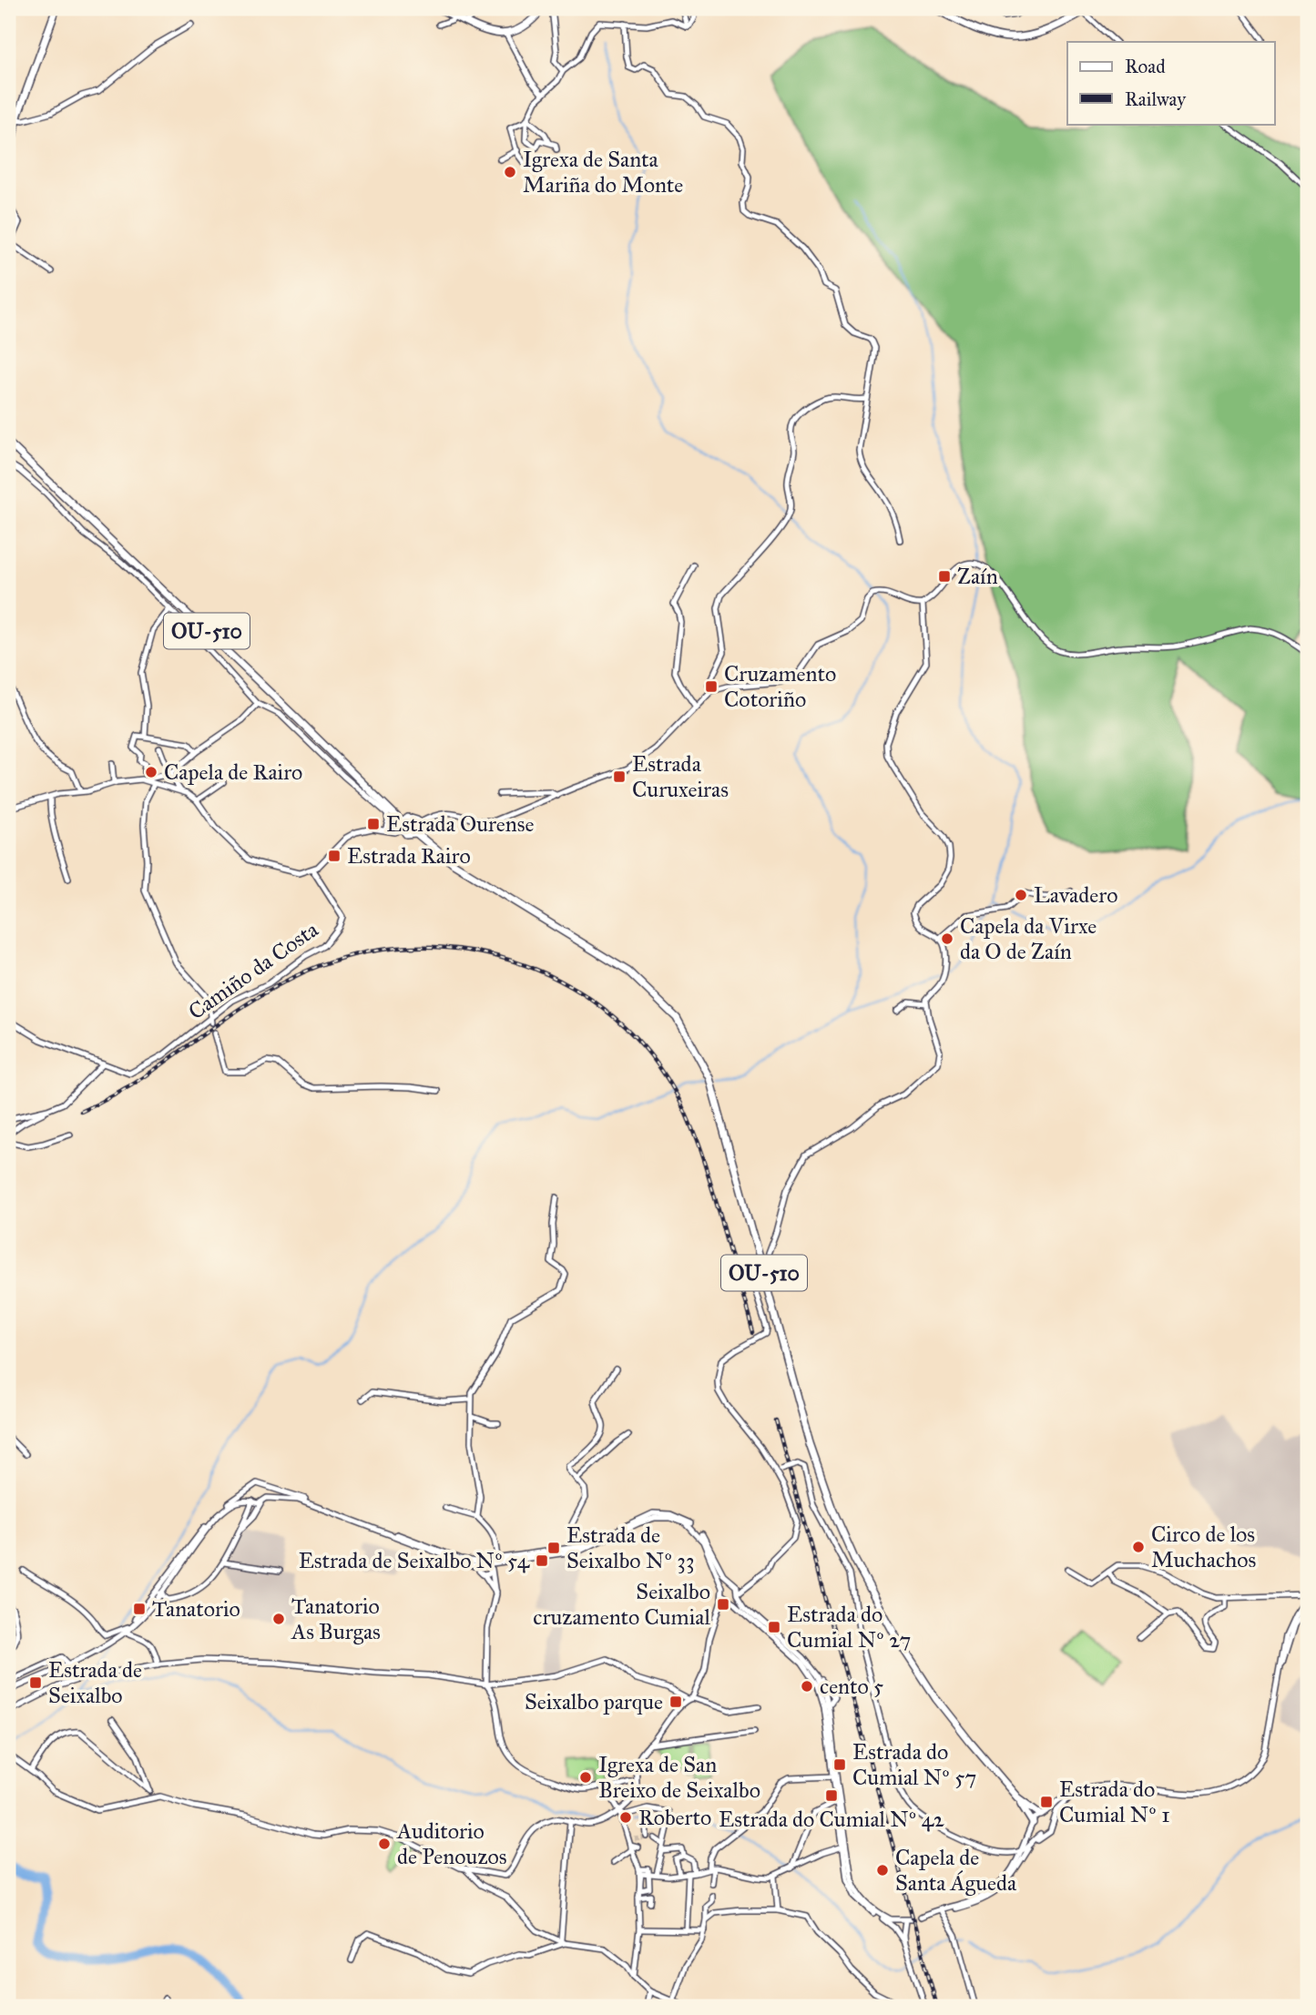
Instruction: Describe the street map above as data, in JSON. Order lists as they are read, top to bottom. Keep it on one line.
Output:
{"streets":{"main road":["OU-510"],"street":["Camiño da Costa"]},"places":{"other":["Igrexa de Santa Mariña do Monte","Capela de Rairo","Lavadero","Capela da Virxe da O de Zaín","Circo de los Muchachos","Tanatorio As Burgas","cento 5","Igrexa de San Breixo de Seixalbo","Roberto","Auditorio de Penouzos","Capela de Santa Águeda"],"transit":["Zaín","Cruzamento Cotoriño","Estrada Curuxeiras","Estrada Ourense","Estrada Rairo","Estrada de Seixalbo Nº 33","Estrada de Seixalbo Nº 54","Seixalbo cruzamento Cumial","Tanatorio","Estrada do Cumial Nº 27","Estrada de Seixalbo","Seixalbo parque","Estrada do Cumial Nº 57","Estrada do Cumial Nº 42","Estrada do Cumial Nº 1"]},"legend":["Road","Railway"]}
